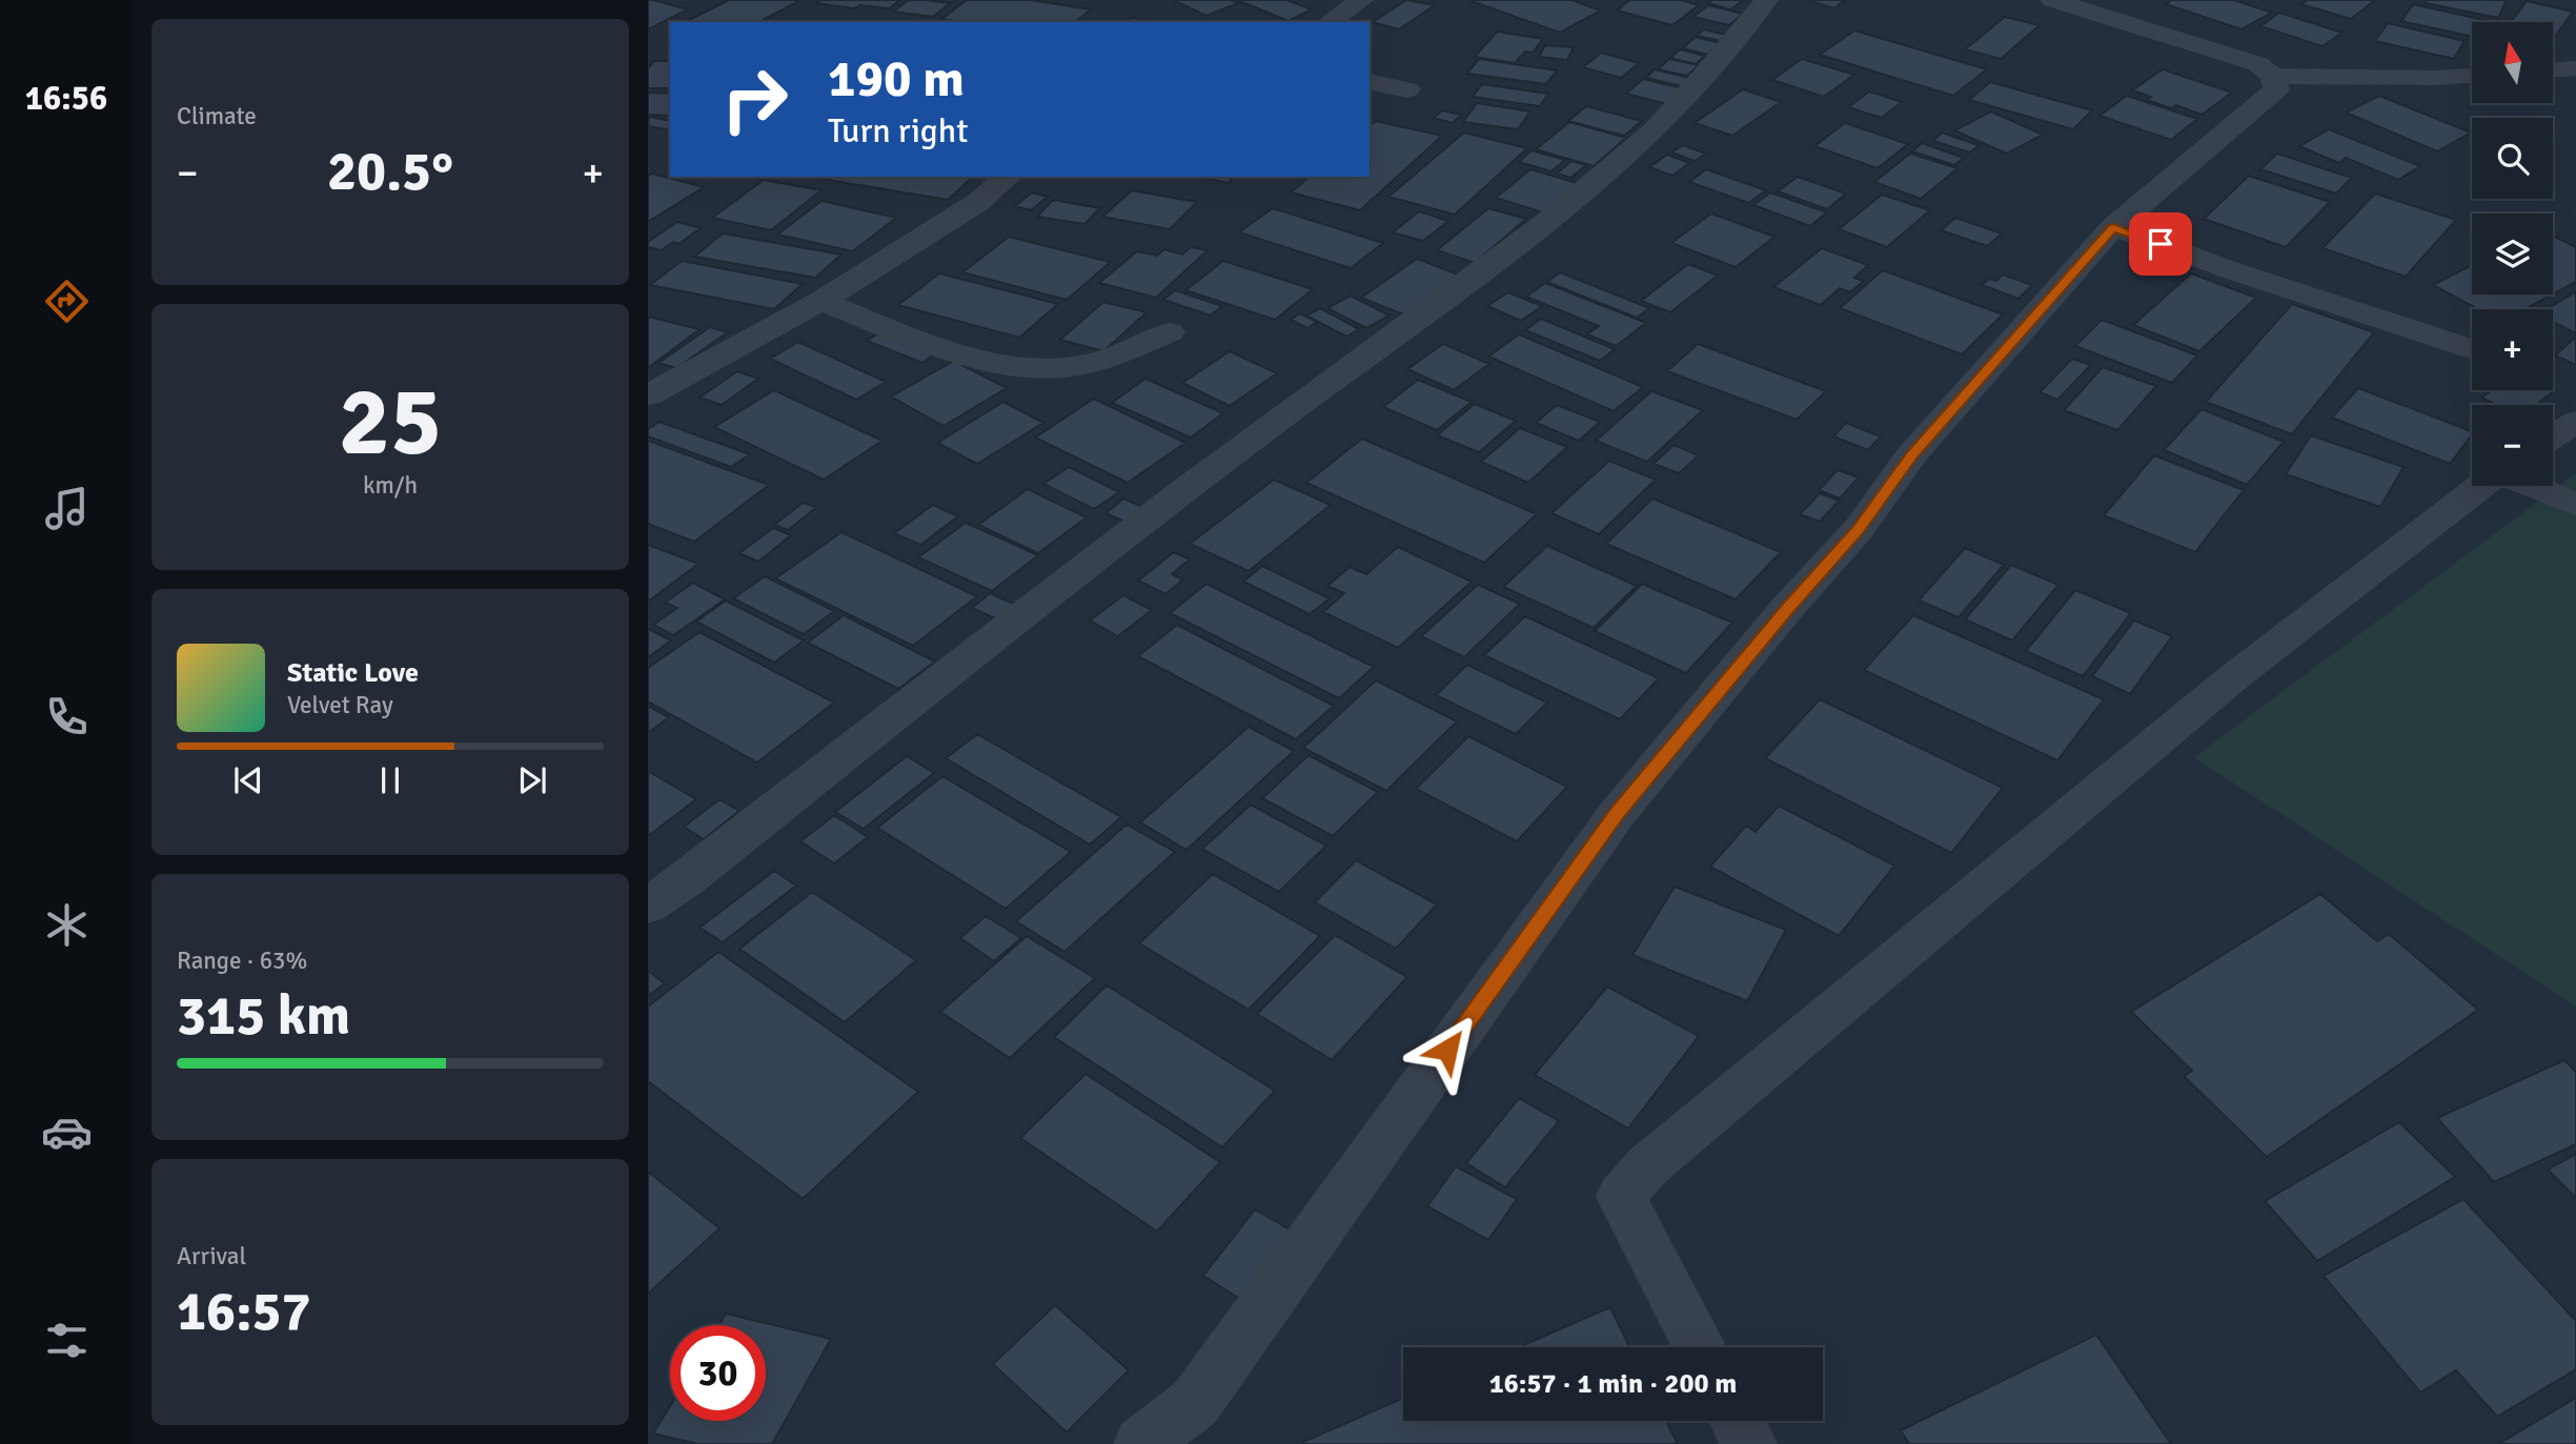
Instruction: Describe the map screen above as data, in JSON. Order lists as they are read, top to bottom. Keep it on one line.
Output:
{"north":"top","page":{"tabs":"16:56","tile":["Climate",["25","km/h"],["Range · 63%","315 km"],["Arrival","16:57"]],"map_buttons":["+","−"],"turn":["190 m","Turn right"],"heat":["−","20.5°","+"],"song":["Static Love","Velvet Ray"],"limit":"30","trip":"16:57 · 1 min · 200 m"}}
